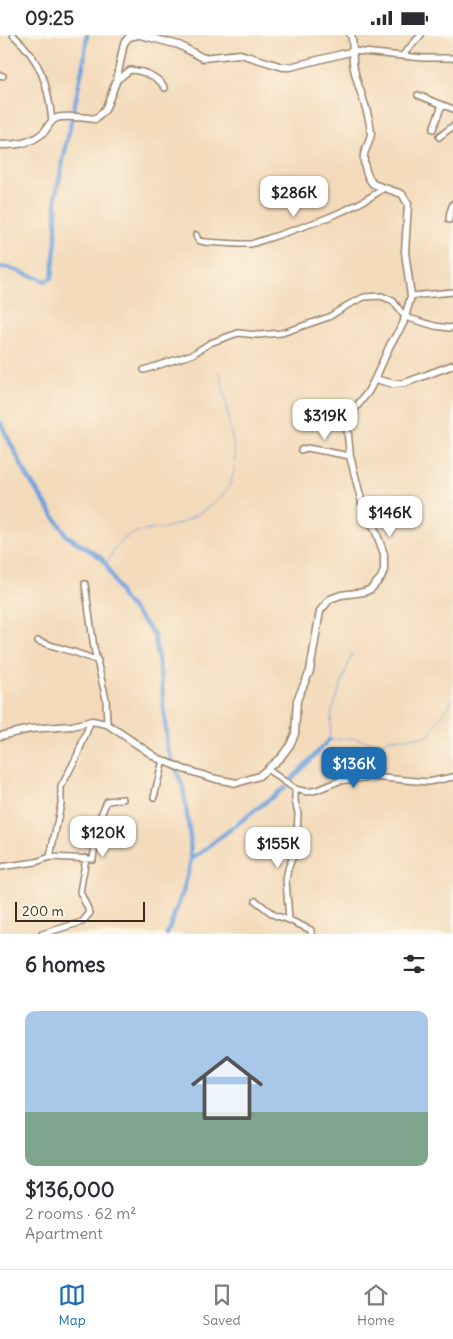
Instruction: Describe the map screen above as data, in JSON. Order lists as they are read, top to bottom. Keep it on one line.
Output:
{"scale_bar":"200 m","page":{"status":"09:25","price":["$286K","$319K","$146K","$136K","$120K","$155K"],"scale":"200 m","heading":"6 homes","list":[{"name":"$136,000","note":"2 rooms · 62 m² · Apartment"}],"tabs":["Map","Saved","Home"]}}
